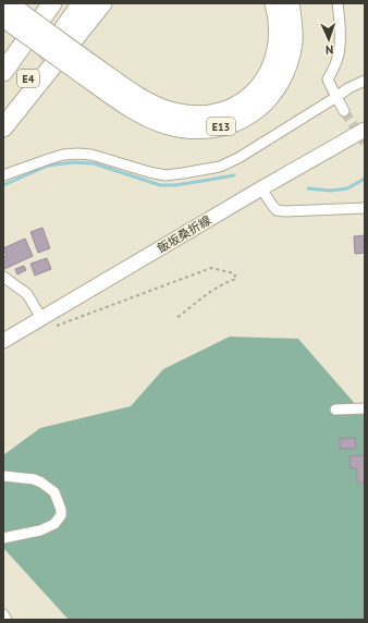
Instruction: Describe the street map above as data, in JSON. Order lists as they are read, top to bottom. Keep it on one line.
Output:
{"streets":{"highway":["E4","E13"],"main road":["飯坂桑折線"]},"north":"bottom"}
